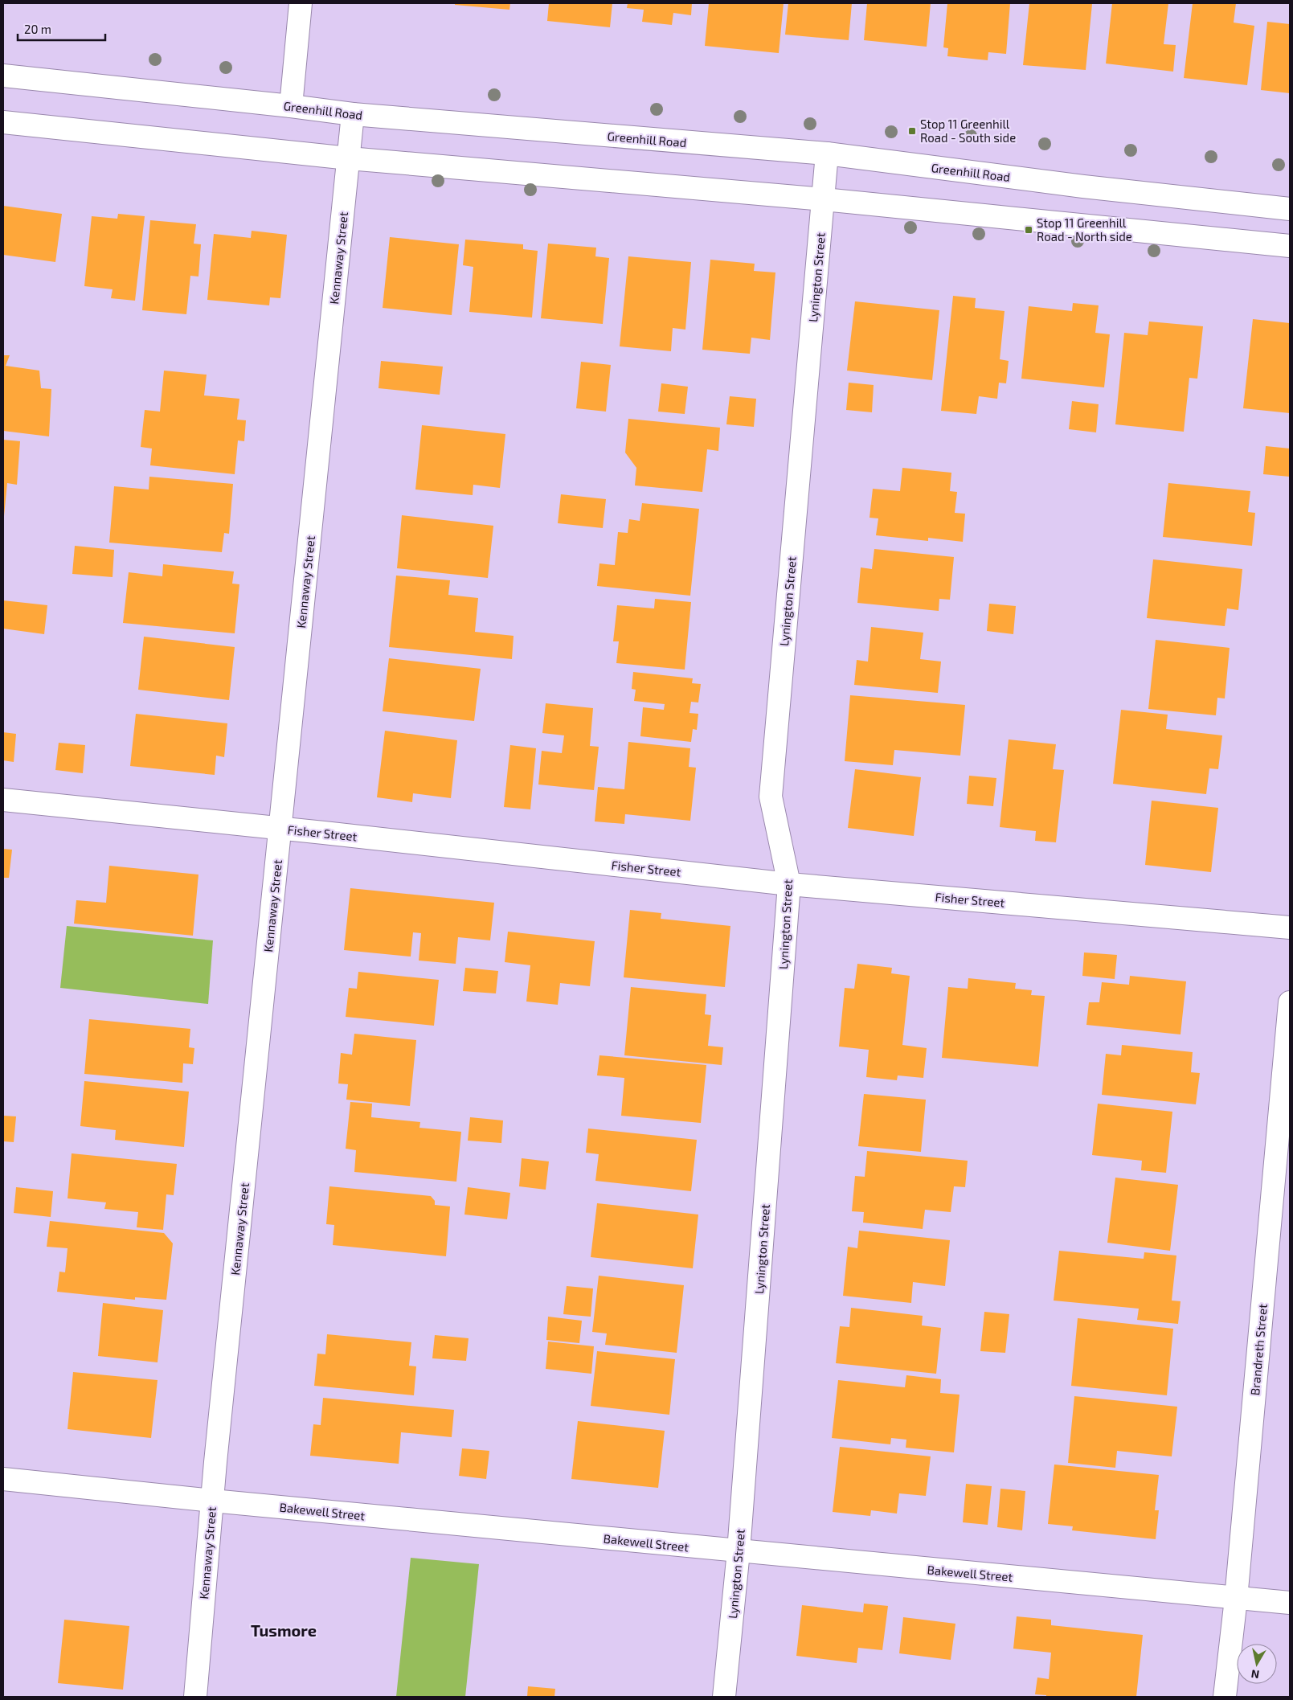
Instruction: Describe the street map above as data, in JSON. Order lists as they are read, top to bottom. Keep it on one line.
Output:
{"streets":{"street":["Greenhill Road","Kennaway Street","Lynington Street","Fisher Street","Brandreth Street","Bakewell Street"]},"crossings":[["Greenhill Road","Kennaway Street"],["Greenhill Road","Lynington Street"],["Kennaway Street","Fisher Street"],["Kennaway Street","Bakewell Street"],["Lynington Street","Fisher Street"],["Lynington Street","Bakewell Street"],["Brandreth Street","Bakewell Street"]],"districts":["Tusmore"],"places":{"transit":["Stop 11 Greenhill Road - South side","Stop 11 Greenhill Road - North side"]},"scale_bar":"20 m","north":"bottom"}
